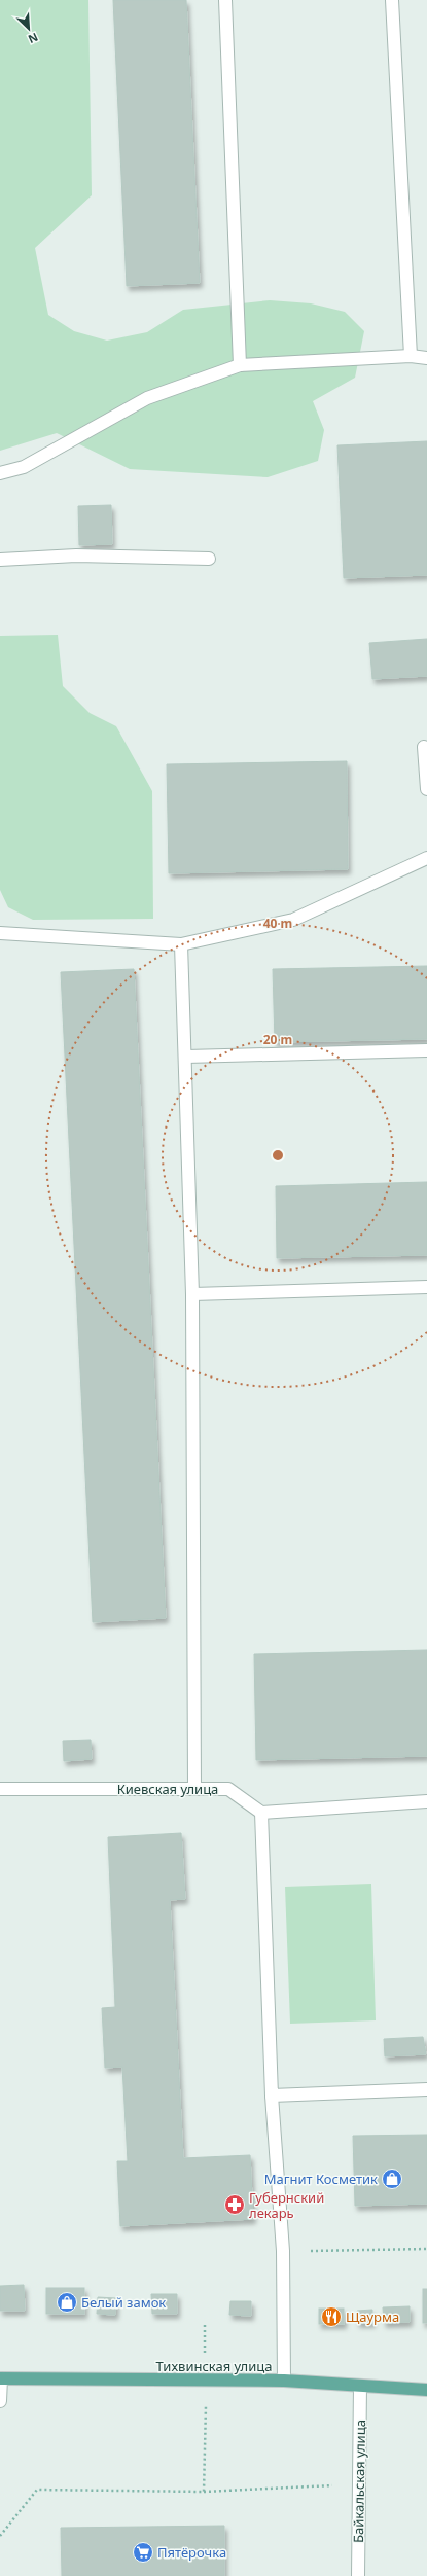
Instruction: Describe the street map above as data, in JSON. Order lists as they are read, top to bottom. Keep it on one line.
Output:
{"streets":{"main road":["Тихвинская улица"],"street":["Киевская улица","Байкальская улица"]},"crossings":[["Тихвинская улица","Байкальская улица"]],"places":{"shop":["Магнит Косметик","Белый замок"],"pharmacy":["Губернский лекарь"],"restaurant":["Щаурма"],"supermarket":["Пятёрочка"]},"north":"bottom right","rings":["40 m","20 m"]}
